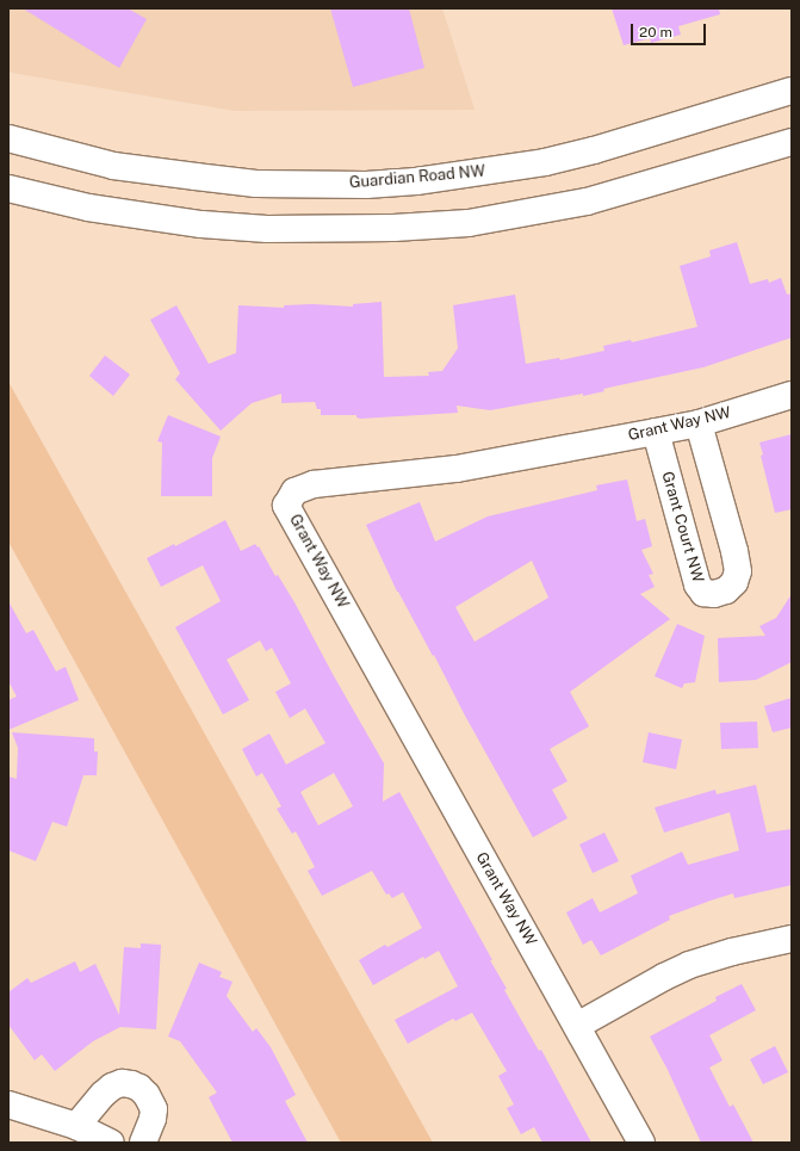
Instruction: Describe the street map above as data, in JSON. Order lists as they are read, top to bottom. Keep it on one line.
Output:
{"streets":{"street":["Guardian Road NW","Grant Way NW","Grant Court NW"]},"crossings":[["Grant Way NW","Grant Court NW"]],"scale_bar":"20 m"}
